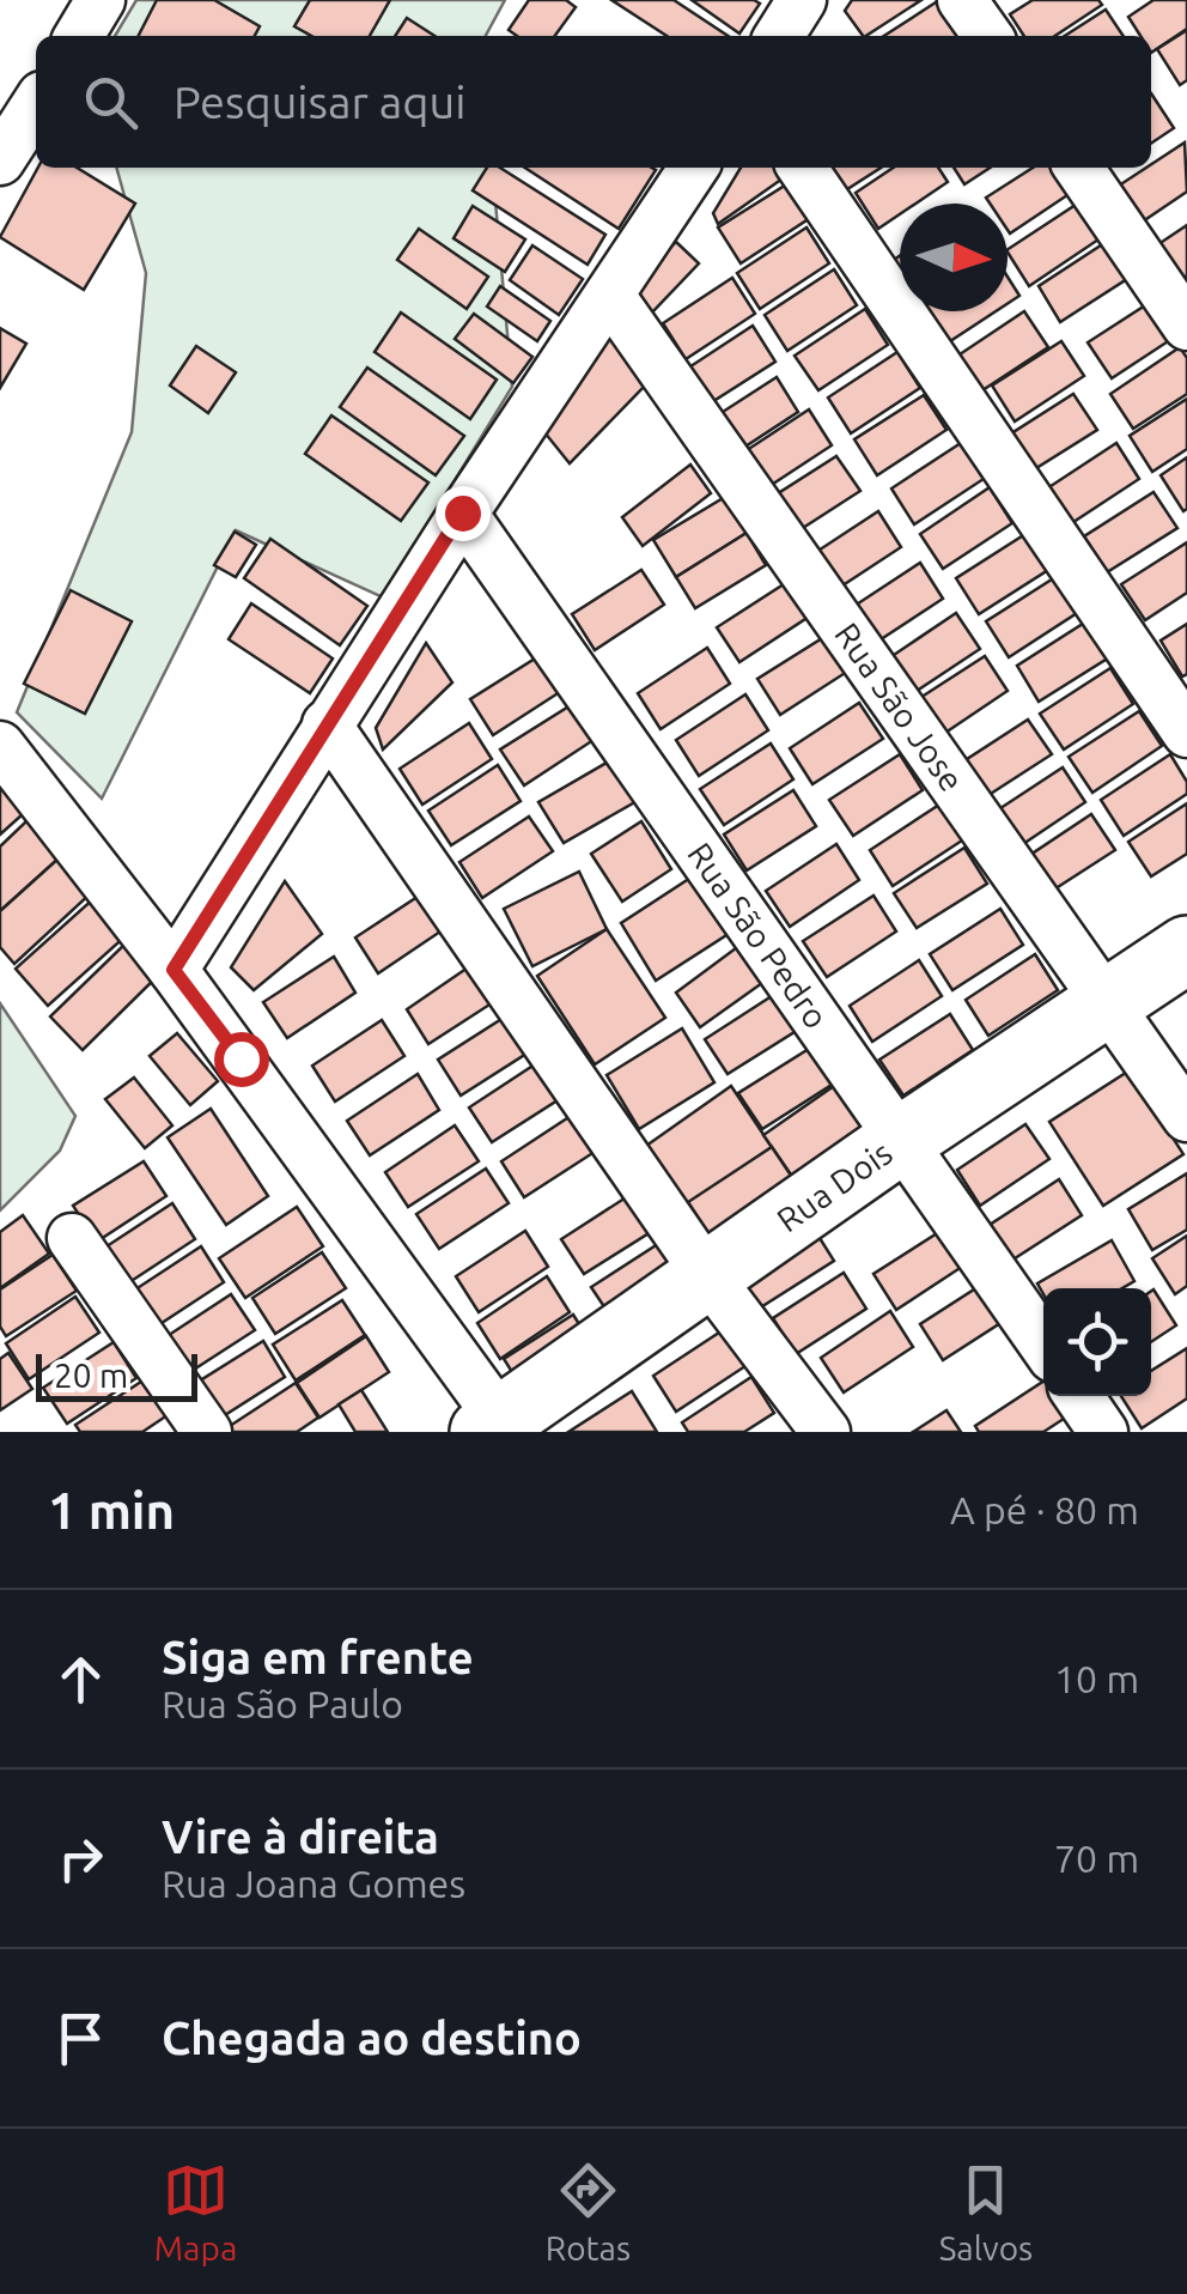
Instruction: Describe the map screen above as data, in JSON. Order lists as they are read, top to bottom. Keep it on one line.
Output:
{"streets":{"main road":["Rua Dois"],"street":["Rua São Jose","Rua São Pedro"]},"crossings":[["Rua São Jose","Rua Dois"],["Rua São Pedro","Rua Dois"]],"scale_bar":"20 m","north":"right","page":{"search":"Pesquisar aqui","scale":"20 m","heading":["1 min","A pé · 80 m"],"list":[["Siga em frente","Rua São Paulo","10 m"],["Vire à direita","Rua Joana Gomes","70 m"],"Chegada ao destino"],"nav":["Mapa","Rotas","Salvos"]}}
